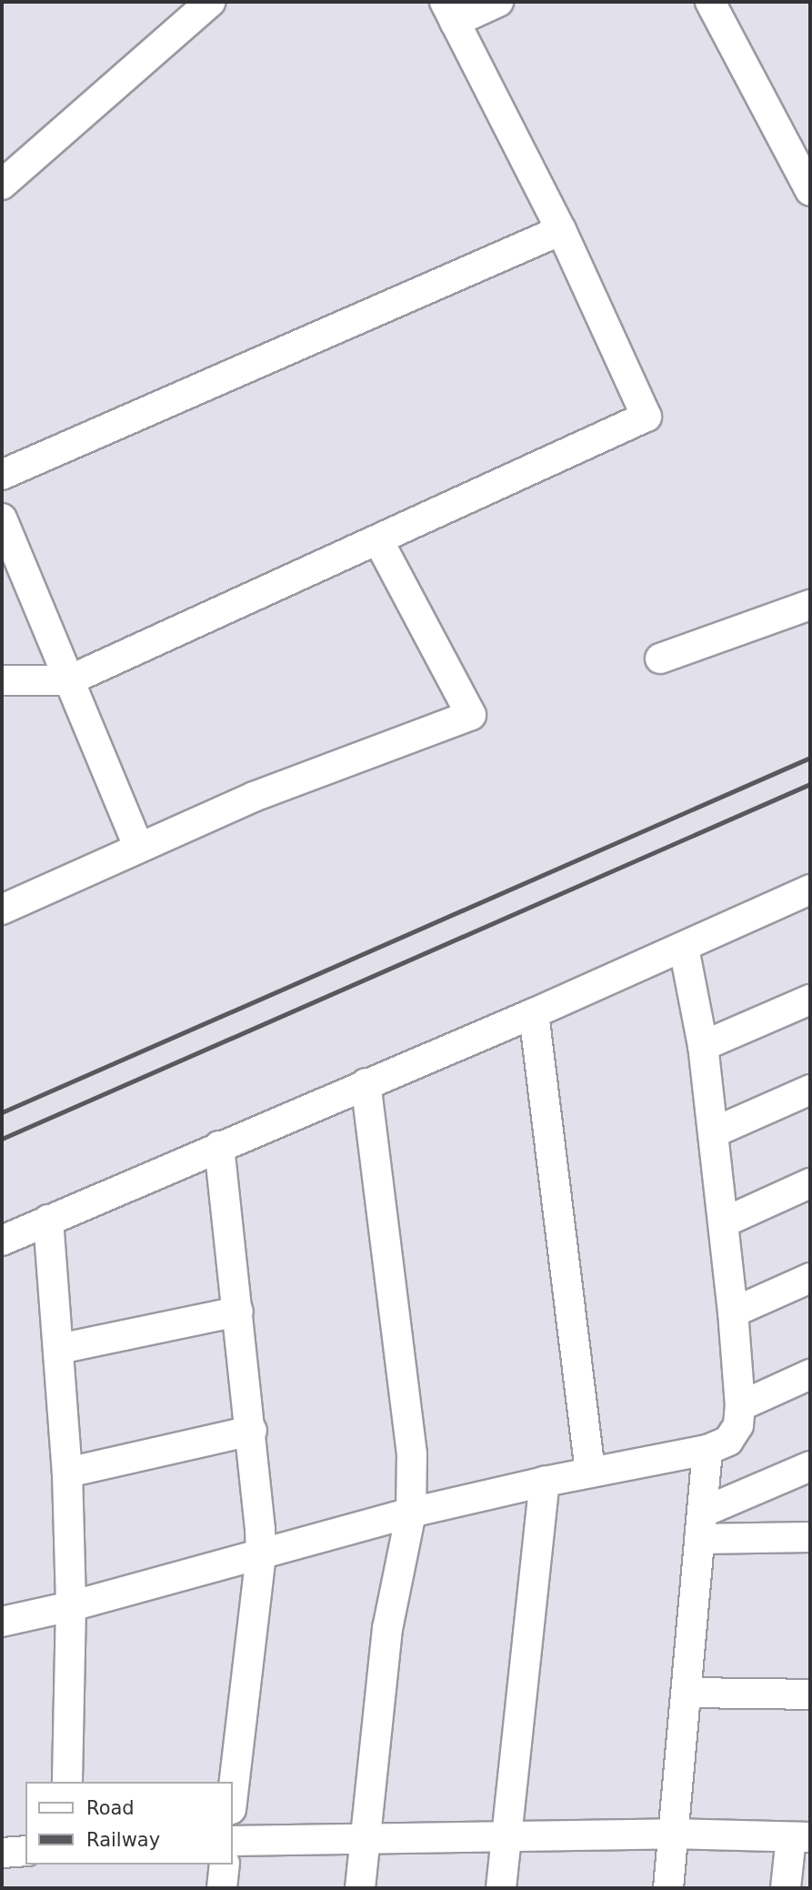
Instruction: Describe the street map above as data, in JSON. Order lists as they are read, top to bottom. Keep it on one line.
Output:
{"legend":["Road","Railway"]}
